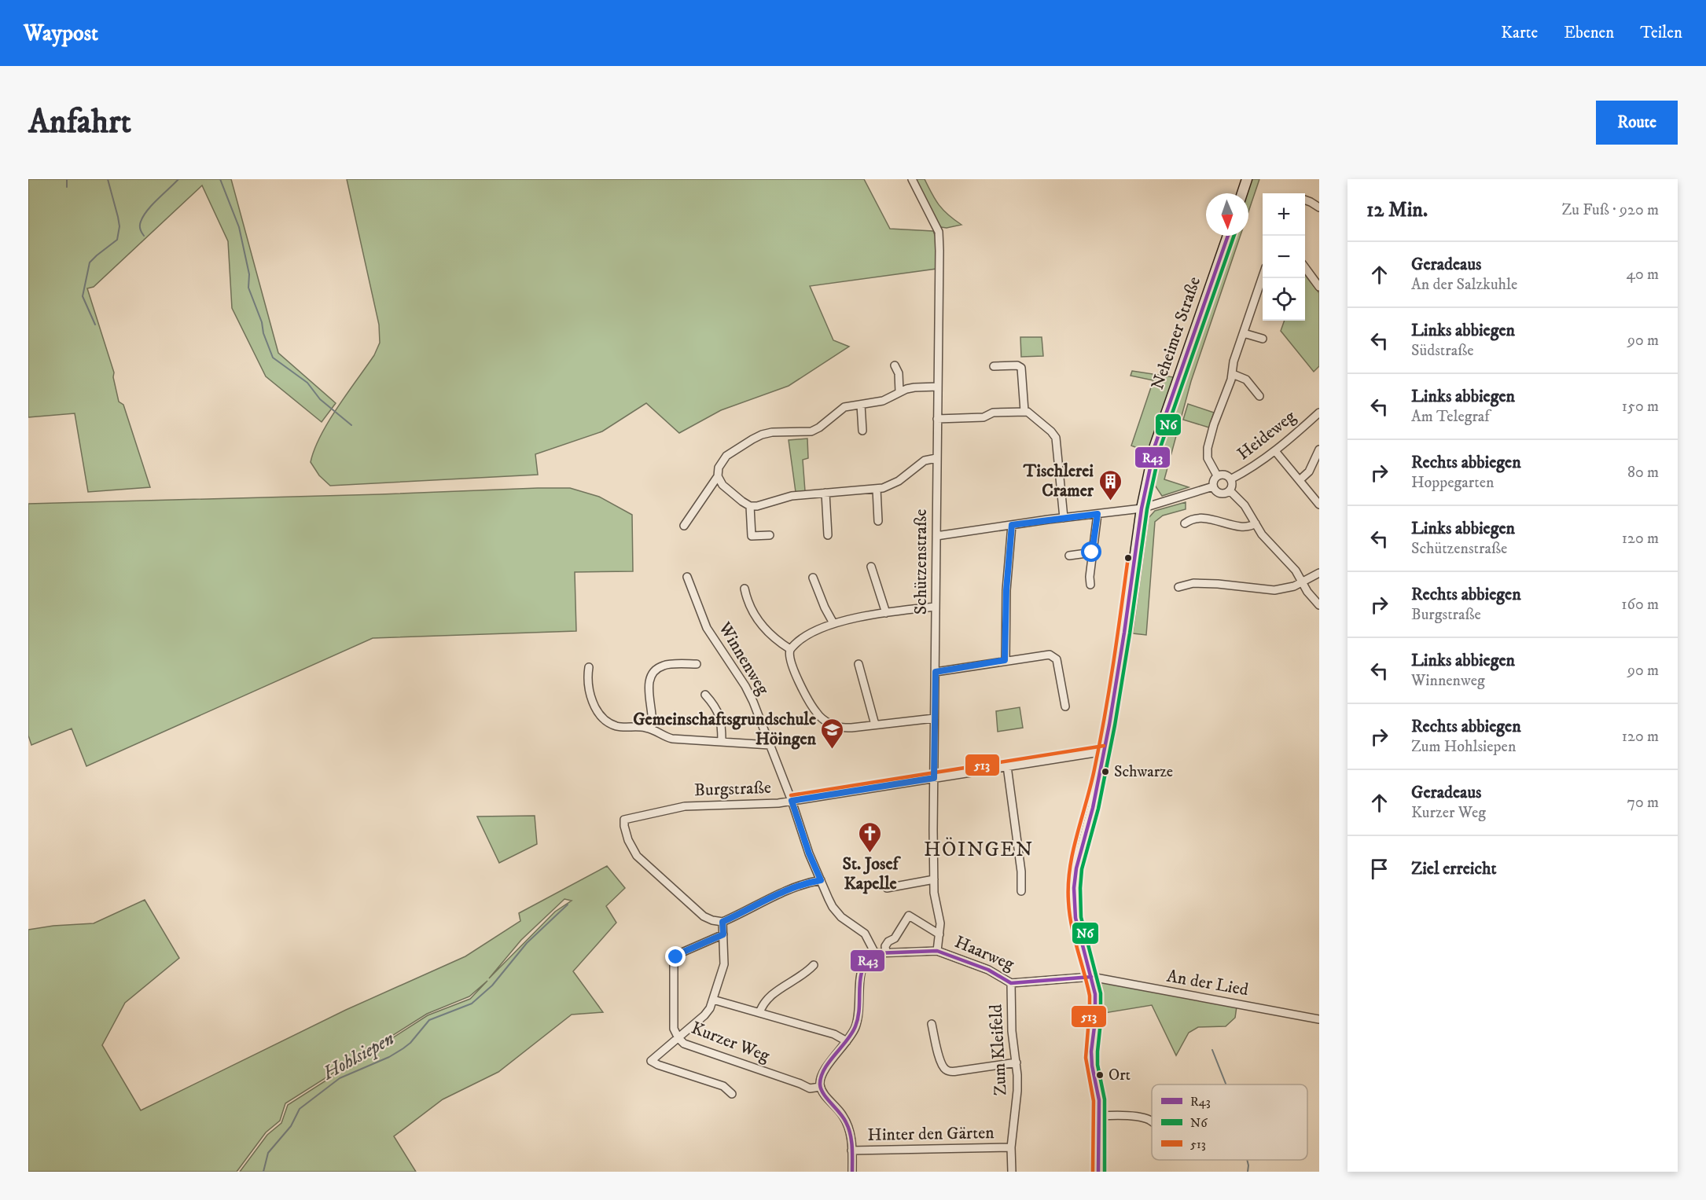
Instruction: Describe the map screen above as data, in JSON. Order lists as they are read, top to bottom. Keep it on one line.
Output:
{"streets":{"main road":["Neheimer Straße"],"street":["Heideweg","Schützenstraße","Winnenweg","Burgstraße","Haarweg","An der Lied","Kurzer Weg","Zum Kleifeld","Hinter den Gärten"]},"crossings":[["Neheimer Straße","Burgstraße"],["Neheimer Straße","Haarweg"],["Neheimer Straße","An der Lied"],["Schützenstraße","Burgstraße"],["Schützenstraße","Haarweg"],["Winnenweg","Burgstraße"],["Winnenweg","Haarweg"],["Haarweg","An der Lied"],["Haarweg","Zum Kleifeld"],["Zum Kleifeld","Hinter den Gärten"]],"districts":["HÖINGEN"],"water":["Hohlsiepen"],"places":{"building":["Tischlerei Cramer"],"school or university":["Gemeinschaftsgrundschule Höingen"],"other":["Schwarze","Ort"],"church":["St. Josef Kapelle"]},"lines":["transit line R43","transit line N6","transit line 513"],"legend":["R43","N6","513"],"north":"bottom","page":{"header":"Waypost","nav":["Karte","Ebenen","Teilen"],"buttons":"Route","title":"Anfahrt","heading":["12 Min.","Zu Fuß · 920 m"],"map_buttons":["+","−"],"list":[["Geradeaus","An der Salzkuhle","40 m"],["Links abbiegen","Südstraße","90 m"],["Links abbiegen","Am Telegraf","150 m"],["Rechts abbiegen","Hoppegarten","80 m"],["Links abbiegen","Schützenstraße","120 m"],["Rechts abbiegen","Burgstraße","160 m"],["Links abbiegen","Winnenweg","90 m"],["Rechts abbiegen","Zum Hohlsiepen","120 m"],["Geradeaus","Kurzer Weg","70 m"],"Ziel erreicht"]}}
